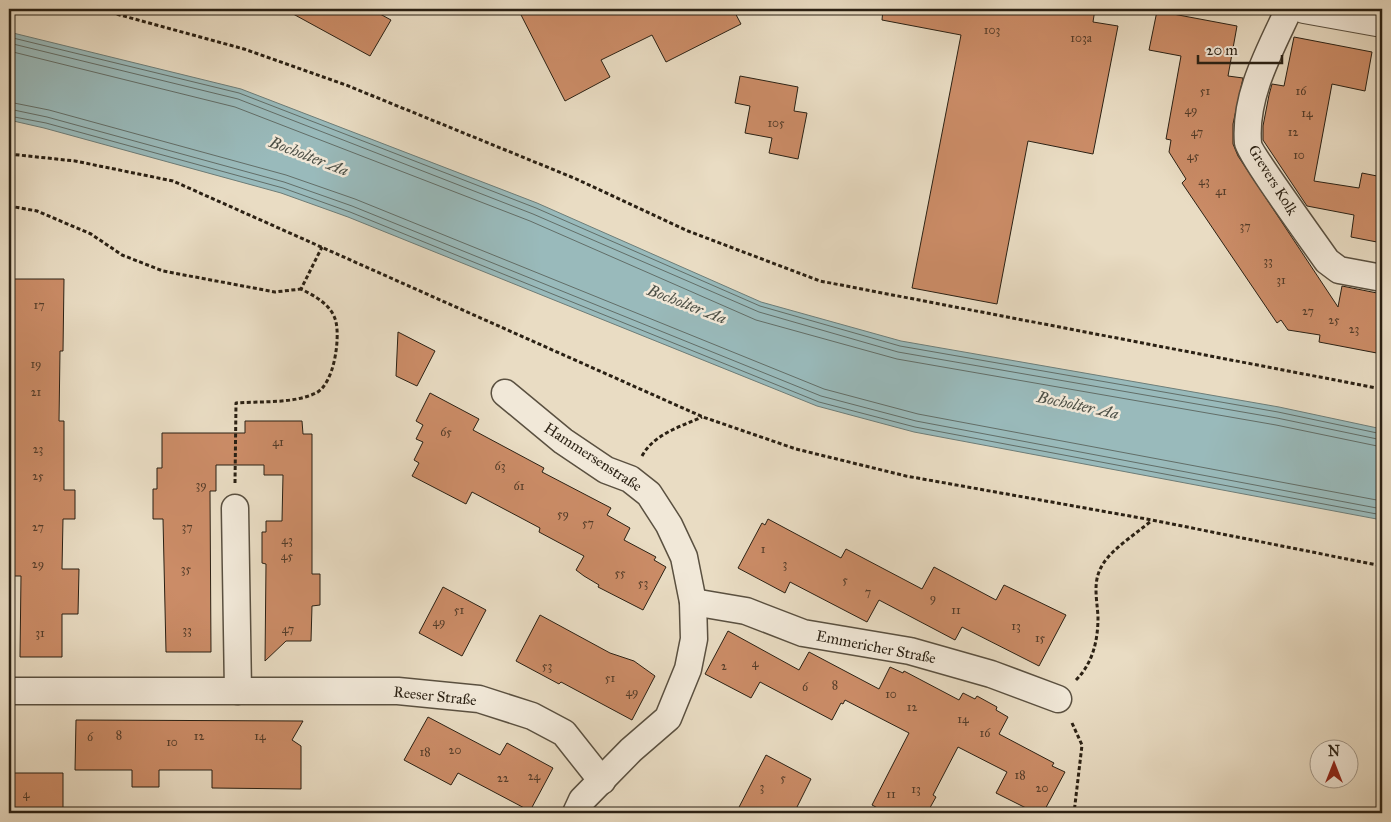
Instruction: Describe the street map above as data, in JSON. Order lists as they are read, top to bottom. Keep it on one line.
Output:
{"streets":{"street":["Grevers Kolk","Hammersenstraße","Emmericher Straße","Reeser Straße"]},"crossings":[["Hammersenstraße","Emmericher Straße"],["Hammersenstraße","Reeser Straße"]],"water":["Bocholter Aa"],"house_numbers":["103","103a","51","16","49","14","105","47","12","10","45","43","41","37","33","31","17","27","25","23","19","21","65","41","23","63","25","39","61","59","57","27","37","43","1","45","29","3","35","55","5","53","7","9","51","11","49","13","47","33","31","15","4","53","2","51","8","6","49","10","12","14","16","8","12","14","6","10","20","18","18","24","22","5","3","20","13","4","11"],"scale_bar":"20 m","north":"top"}
